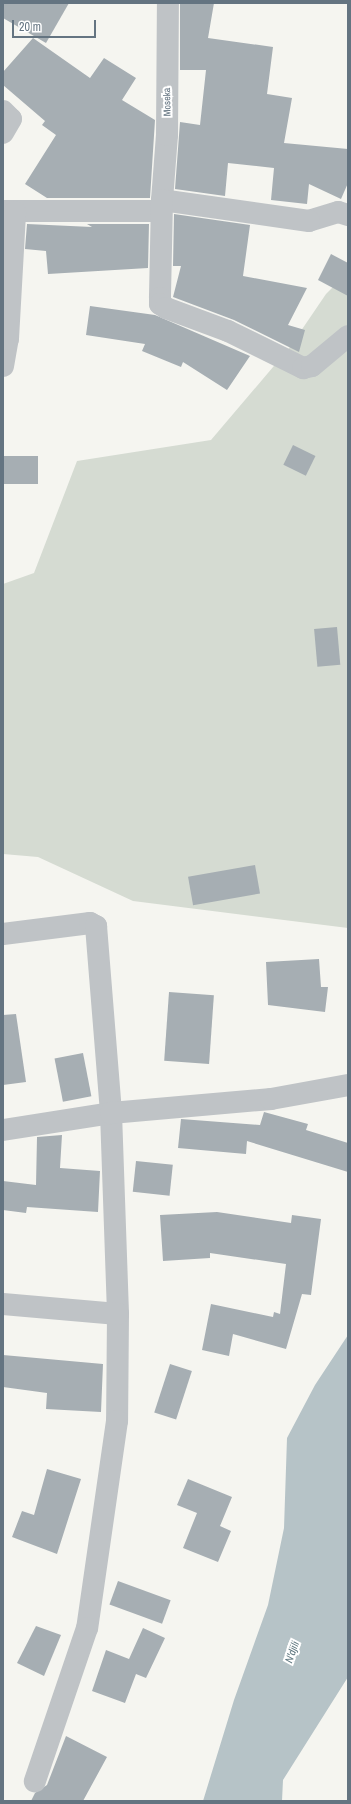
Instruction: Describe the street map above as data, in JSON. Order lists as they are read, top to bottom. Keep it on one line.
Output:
{"streets":{"street":["Moseka"]},"water":["N'djili"],"scale_bar":"20 m"}
